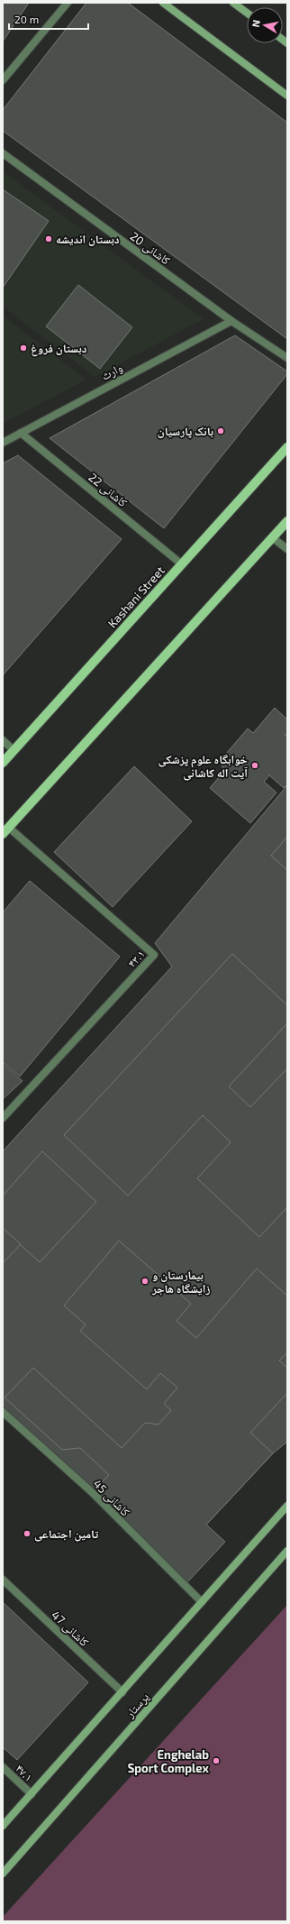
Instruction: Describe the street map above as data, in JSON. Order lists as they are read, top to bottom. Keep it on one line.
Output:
{"streets":{"main road":["Kashani Street","پرستار"],"street":["کاشانی 20","وارث","کاشانی 22","۴۳.۱","کاشانی 45","کاشانی 47","۴۷.۱"]},"crossings":[["کاشانی 20","وارث"],["وارث","کاشانی 22"],["کاشانی 22","Kashani Street"],["کاشانی 45","پرستار"],["کاشانی 47","پرستار"],["پرستار","۴۷.۱"]],"places":["دبستان اندیشه","دبستان فروغ","بانک پارسیان","خوابگاه علوم پزشکی آیت اله کاشانی","بیمارستان و زایشگاه هاجر","تامین اجتماعی","Enghelab Sport Complex"],"scale_bar":"20 m","north":"left"}
